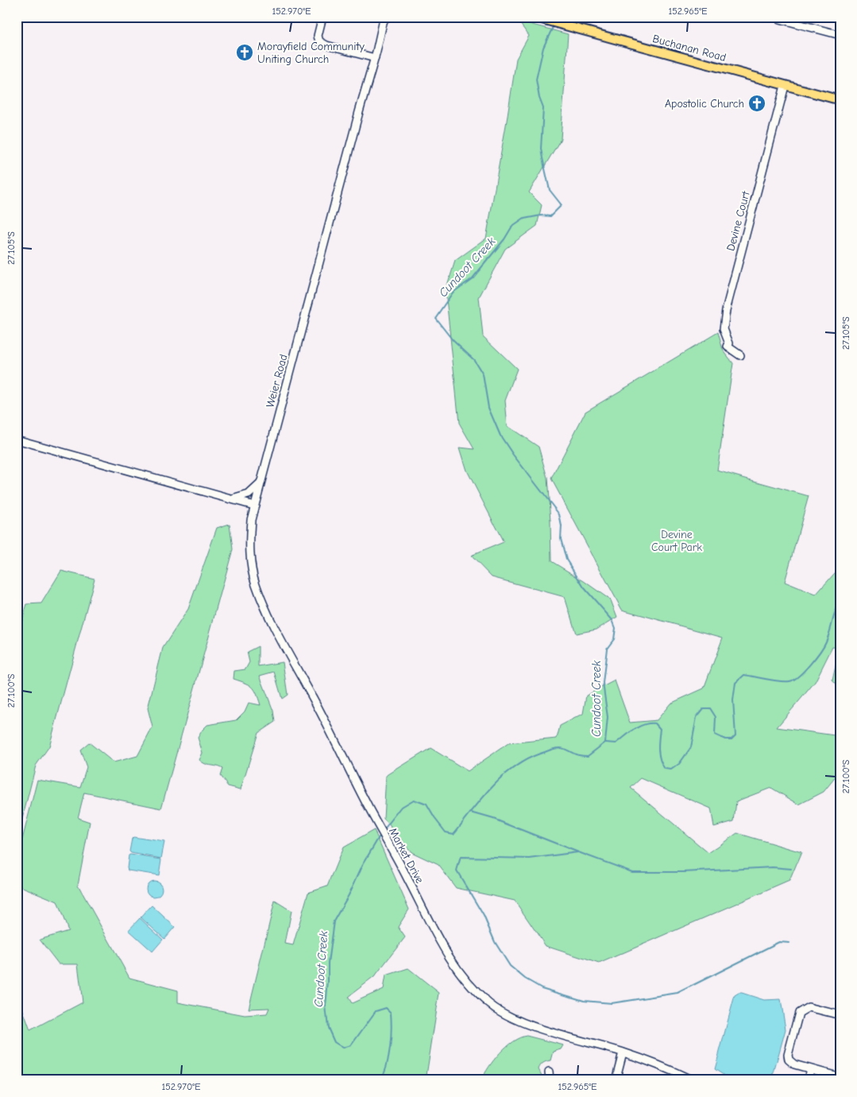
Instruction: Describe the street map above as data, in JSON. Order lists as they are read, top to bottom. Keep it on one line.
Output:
{"streets":{"main road":["Buchanan Road"],"street":["Devine Court","Weier Road","Market Drive"]},"crossings":[["Buchanan Road","Devine Court"],["Weier Road","Market Drive"]],"water":["Cundoot Creek"],"parks":["Devine Court Park"],"places":{"church":["Morayfield Community Uniting Church","Apostolic Church"]},"coordinates":["152.970°E","152.965°E","27.105°S","27.100°S"]}
